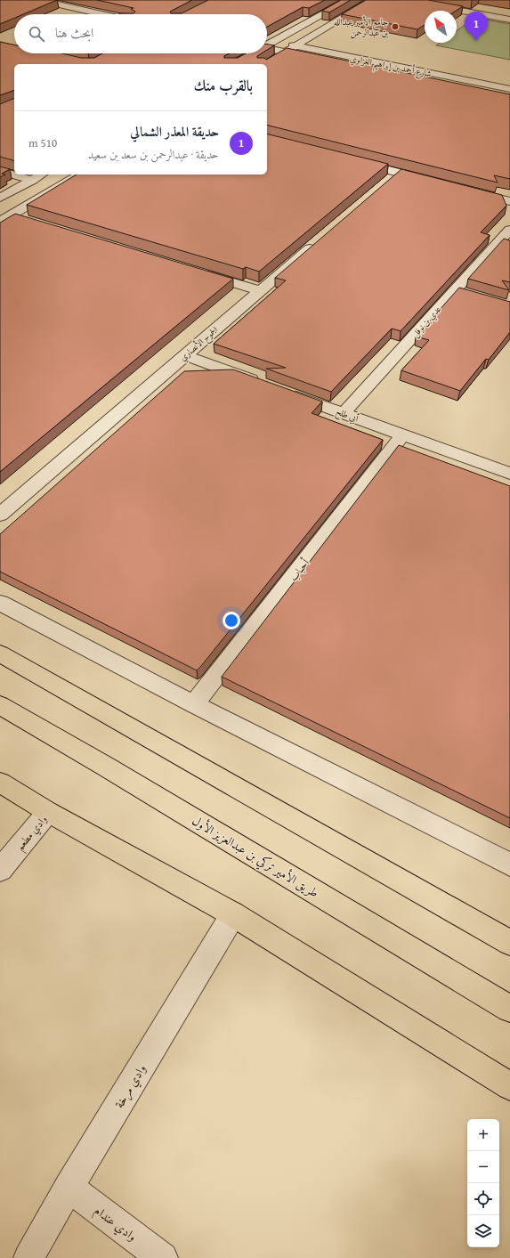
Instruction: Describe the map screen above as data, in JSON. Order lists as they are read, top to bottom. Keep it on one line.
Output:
{"streets":{"main road":["طريق الأمير تركي بن عبدالعزيز الأول"],"street":["شارع أحمد بن إبراهيم الغزاوي","عدي بن نوفل","الجموح الأنصاري","أبي طلح","أحباب","وادي مطعم","وادي مرخة","وادي عندام"]},"crossings":[["عدي بن نوفل","أبي طلح"],["أبي طلح","أحباب"],["وادي مرخة","وادي عندام"]],"places":["جامع الأمير عبدالله بن عبدالرحمن"],"north":"top left","page":{"pins":"1","search":"ابحث هنا","heading":"بالقرب منك","list":[{"mark":"1","name":"حديقة المعذر الشمالي","note":"حديقة · عبدالرحمن بن سعد بن سعيد","value":"510 m"}],"map_buttons":["+","−"]}}
